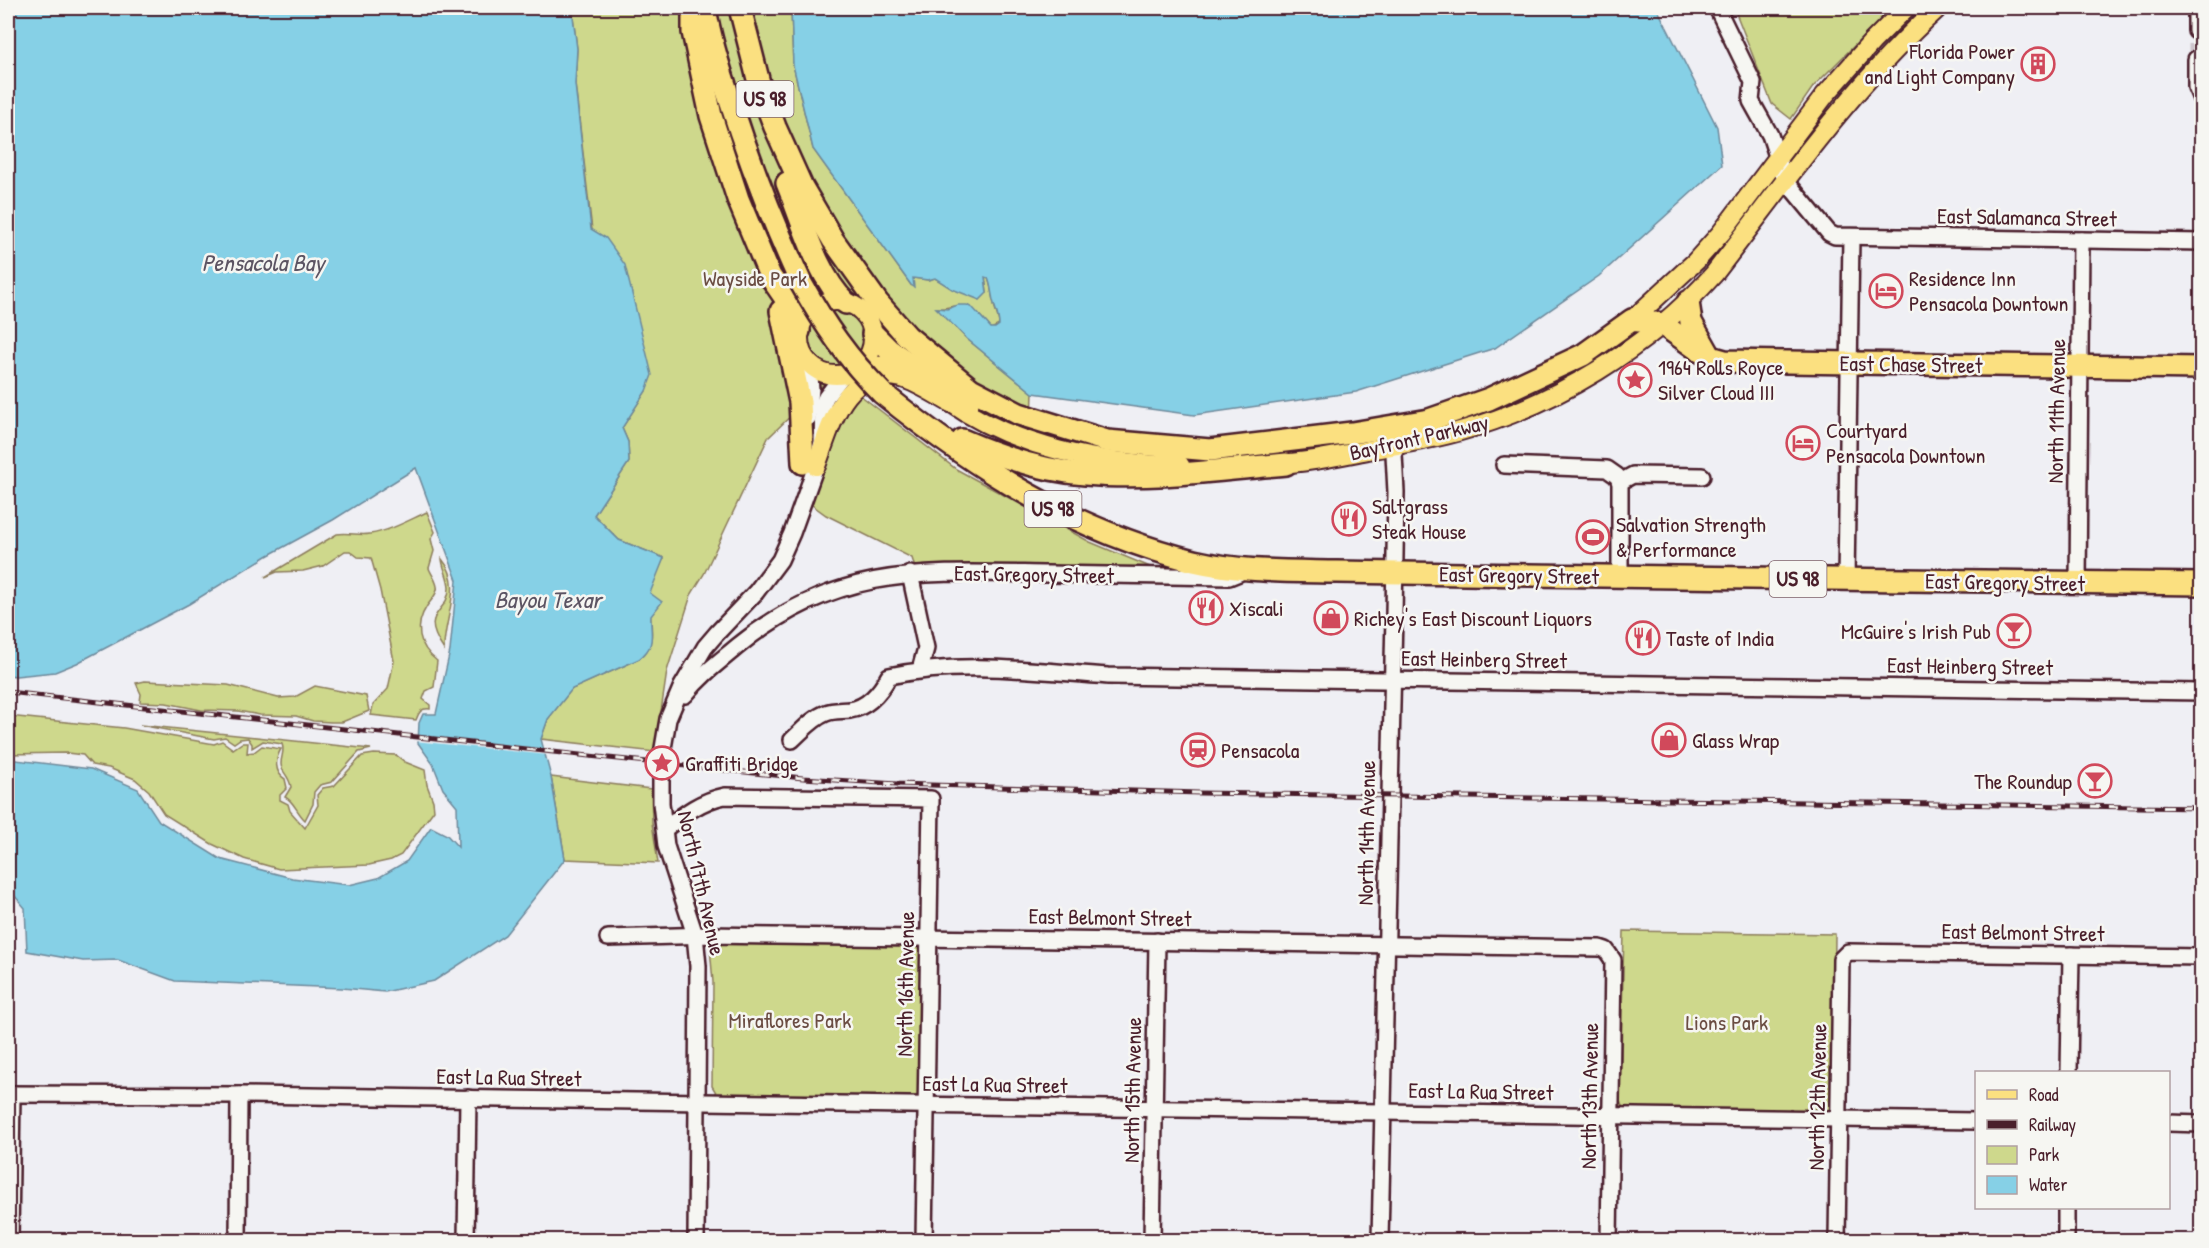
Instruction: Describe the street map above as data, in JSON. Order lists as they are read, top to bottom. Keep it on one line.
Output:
{"streets":{"highway":["US 98","East Chase Street","Bayfront Parkway","East Gregory Street"],"street":["East Salamanca Street","North 11th Avenue","East Heinberg Street","North 14th Avenue","North 17th Avenue","East Belmont Street","North 16th Avenue","East La Rua Street","North 15th Avenue","North 13th Avenue","North 12th Avenue"]},"crossings":[["US 98","Bayfront Parkway"],["US 98","East Gregory Street"],["East Salamanca Street","North 11th Avenue"],["East Salamanca Street","Bayfront Parkway"],["East Chase Street","North 11th Avenue"],["East Chase Street","Bayfront Parkway"],["North 11th Avenue","East Gregory Street"],["Bayfront Parkway","North 14th Avenue"],["Bayfront Parkway","North 17th Avenue"],["East Gregory Street","North 14th Avenue"],["East Gregory Street","North 17th Avenue"],["East Heinberg Street","North 14th Avenue"],["North 14th Avenue","East Belmont Street"],["North 14th Avenue","East La Rua Street"],["North 17th Avenue","East Belmont Street"],["North 17th Avenue","North 16th Avenue"],["North 17th Avenue","East La Rua Street"],["East Belmont Street","North 16th Avenue"],["East Belmont Street","North 15th Avenue"],["East Belmont Street","North 13th Avenue"],["East Belmont Street","North 12th Avenue"],["North 16th Avenue","East La Rua Street"],["East La Rua Street","North 15th Avenue"],["East La Rua Street","North 13th Avenue"],["East La Rua Street","North 12th Avenue"]],"water":["Pensacola Bay","Bayou Texar"],"parks":["Wayside Park","Miraflores Park","Lions Park"],"places":{"building":["Florida Power and Light Company"],"hotel":["Residence Inn Pensacola Downtown","Courtyard Pensacola Downtown"],"place":["1964 Rolls Royce Silver Cloud III","Graffiti Bridge"],"restaurant":["Saltgrass Steak House","Xiscali","Taste of India"],"sports":["Salvation Strength & Performance"],"shop":["Richey's East Discount Liquors","Glass Wrap"],"bar":["McGuire's Irish Pub","The Roundup"],"station":["Pensacola"]},"legend":["Road","Railway","Park","Water"]}
